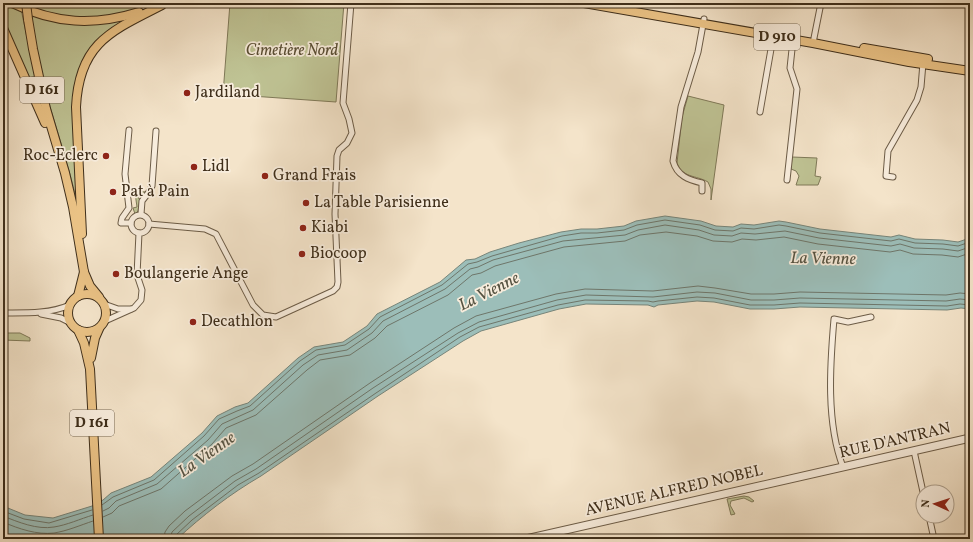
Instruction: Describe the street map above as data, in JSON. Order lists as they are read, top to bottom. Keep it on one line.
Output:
{"streets":{"main road":["D 910","D 161"],"street":["RUE D'ANTRAN","AVENUE ALFRED NOBEL"]},"crossings":[["RUE D'ANTRAN","AVENUE ALFRED NOBEL"]],"water":["La Vienne"],"parks":["Cimetière Nord"],"places":["Jardiland","Roc-Eclerc","Lidl","Grand Frais","Pat à Pain","La Table Parisienne","Kiabi","Biocoop","Boulangerie Ange","Decathlon"],"north":"left"}
